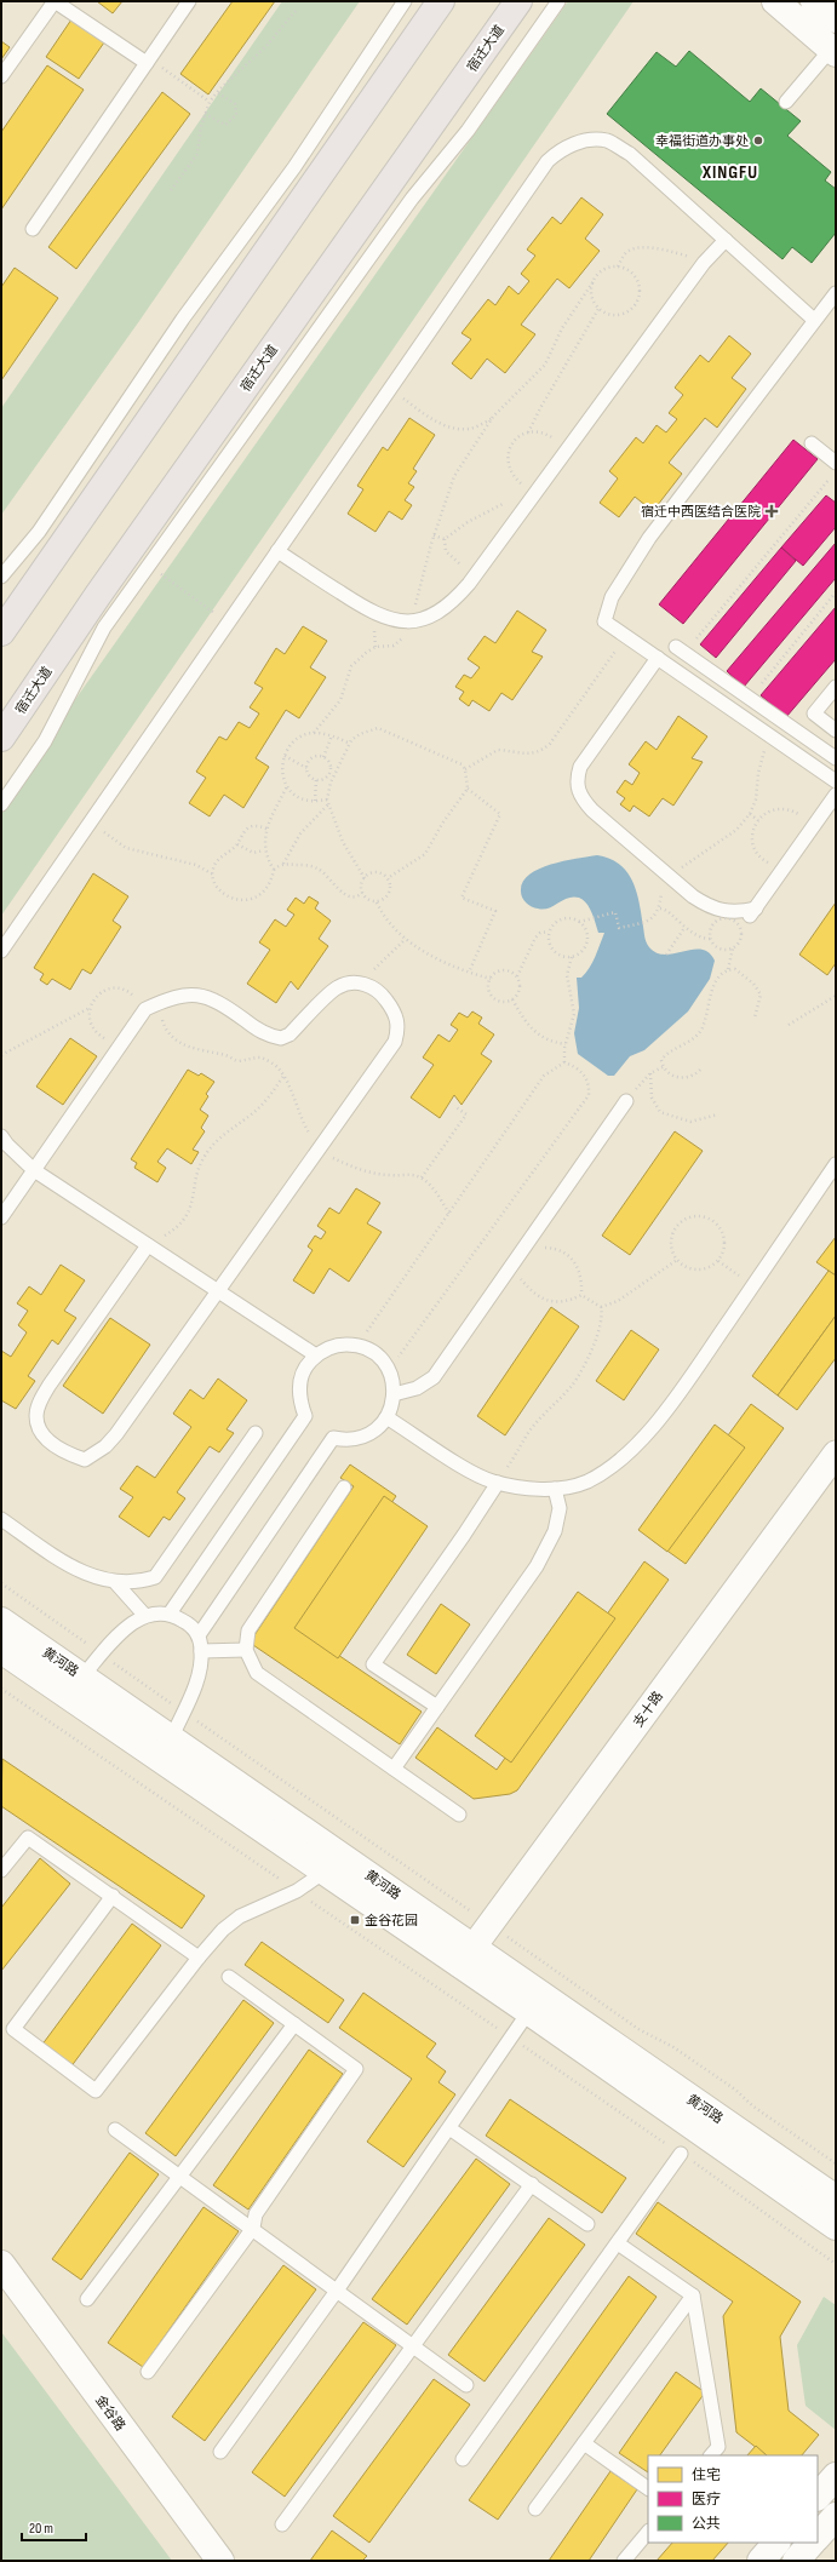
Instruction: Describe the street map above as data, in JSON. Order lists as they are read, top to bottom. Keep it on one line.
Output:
{"streets":{"main road":["宿迁大道","黄河路","金谷路"],"street":["支十路"]},"crossings":[["黄河路","支十路"]],"districts":["XINGFU"],"places":{"other":["幸福街道办事处"],"health":["宿迁中西医结合医院"],"transit":["金谷花园"]},"legend":["住宅","医疗","公共"],"scale_bar":"20 m"}
